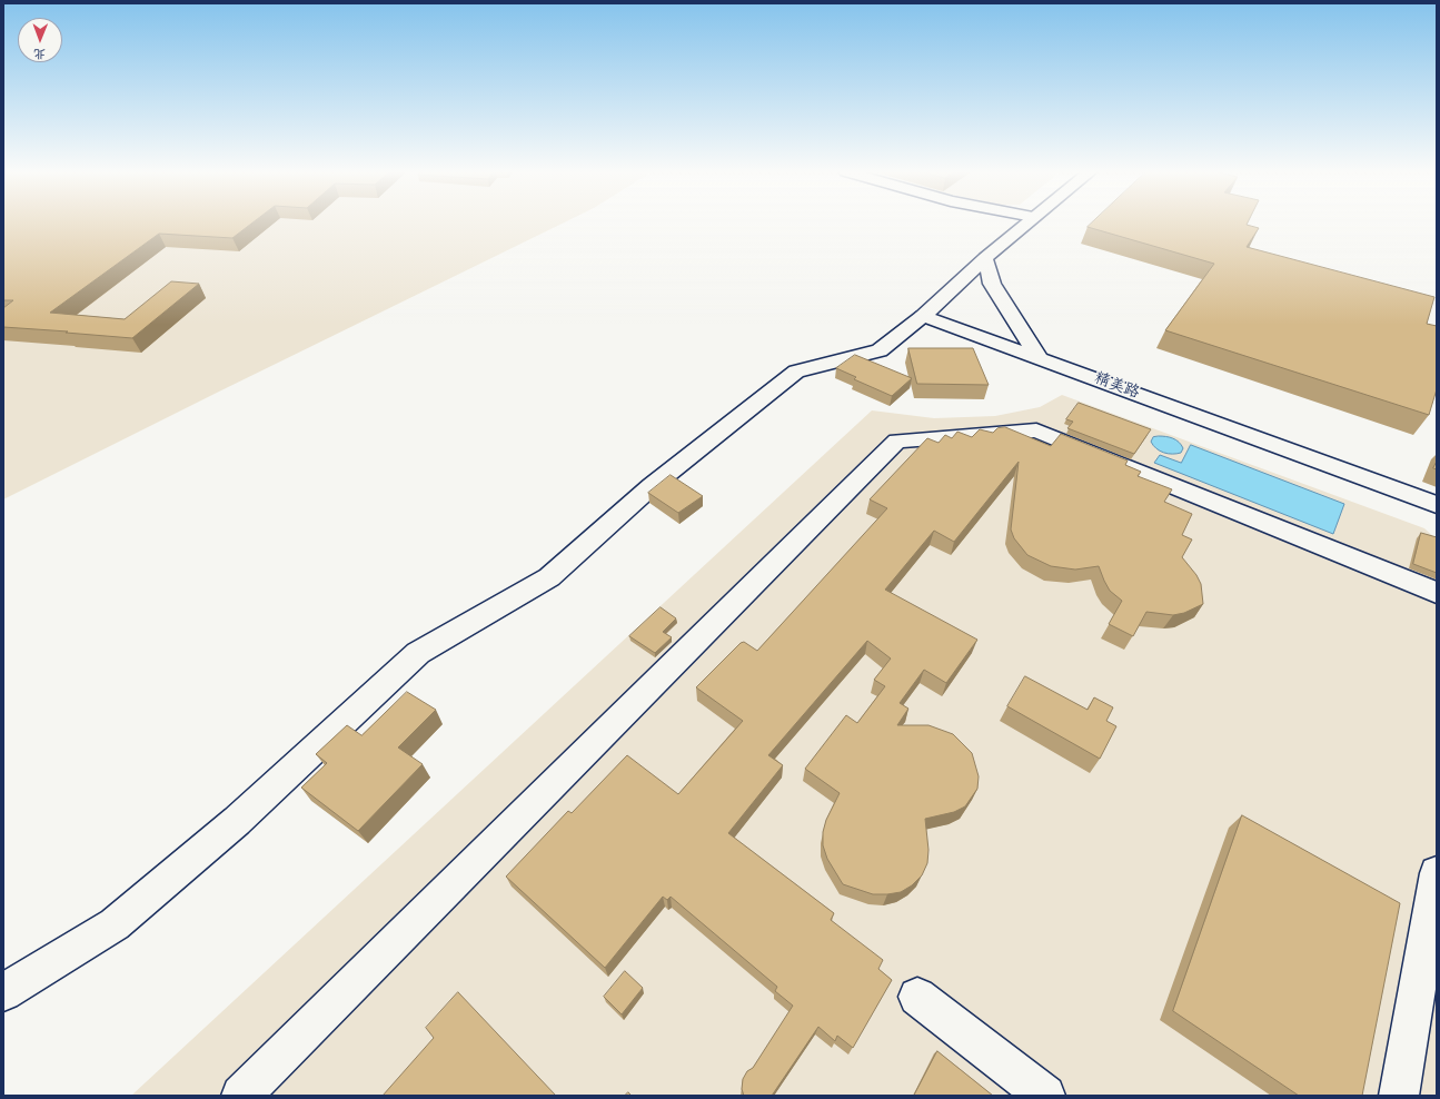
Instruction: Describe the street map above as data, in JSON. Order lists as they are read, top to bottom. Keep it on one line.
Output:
{"streets":{"street":["精美路"]},"north":"bottom"}
